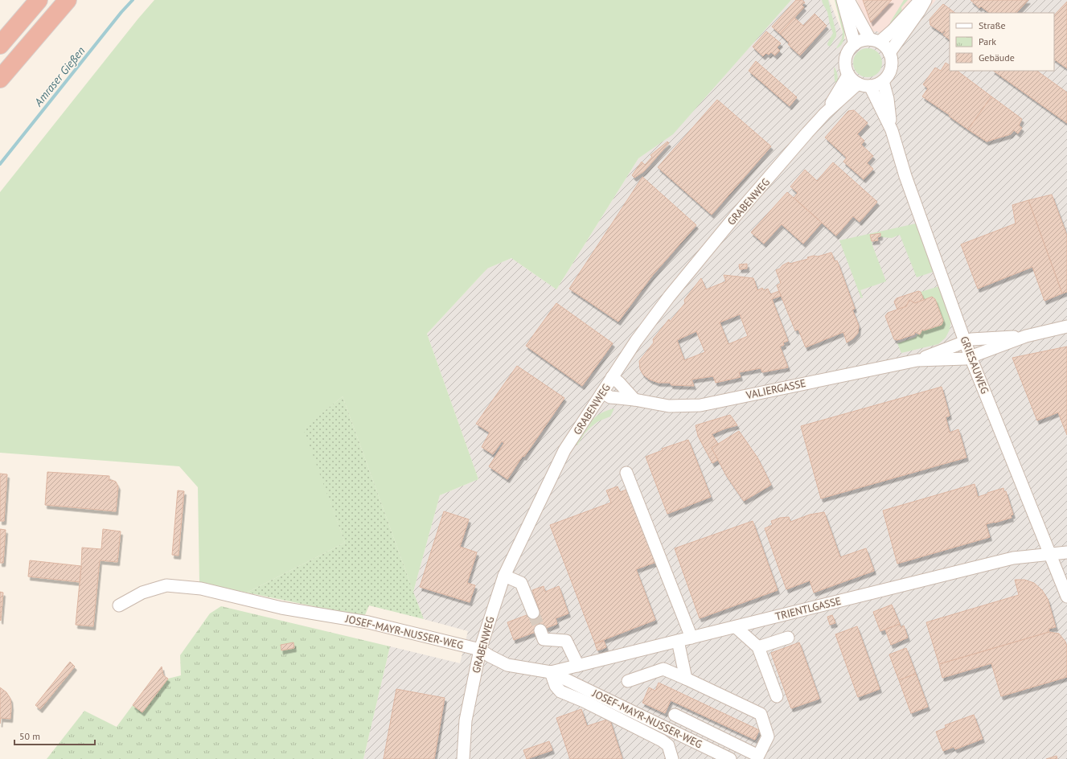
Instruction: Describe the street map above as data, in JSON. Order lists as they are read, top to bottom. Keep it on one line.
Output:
{"streets":{"street":["GRABENWEG","GRIESAUWEG","VALIERGASSE","TRIENTLGASSE","JOSEF-MAYR-NUSSER-WEG"]},"crossings":[["GRABENWEG","GRIESAUWEG"],["GRABENWEG","VALIERGASSE"],["GRABENWEG","JOSEF-MAYR-NUSSER-WEG"],["GRIESAUWEG","VALIERGASSE"],["GRIESAUWEG","TRIENTLGASSE"],["TRIENTLGASSE","JOSEF-MAYR-NUSSER-WEG"]],"water":["Amraser Gießen"],"legend":["Straße","Park","Gebäude"],"scale_bar":"50 m"}
